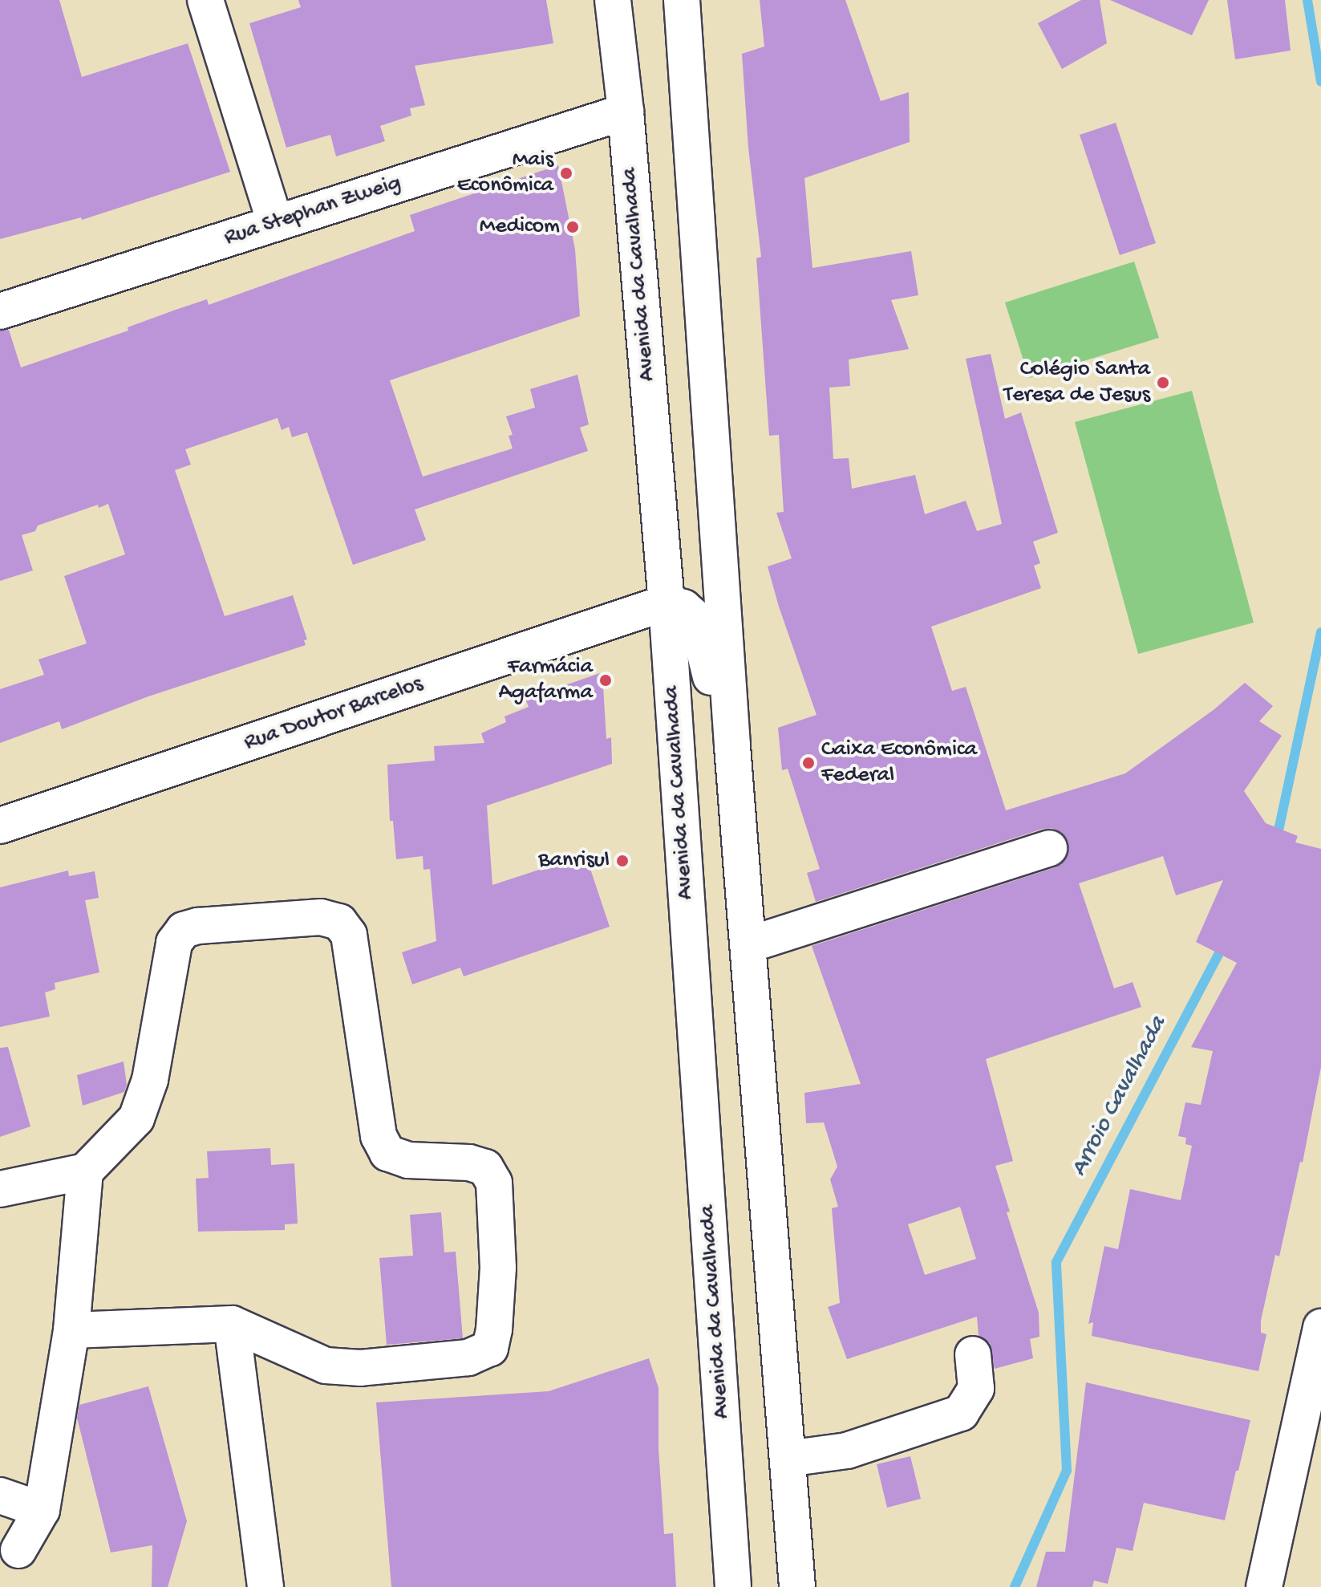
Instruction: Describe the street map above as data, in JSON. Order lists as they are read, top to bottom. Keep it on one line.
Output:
{"streets":{"main road":["Rua Stephan Zweig","Avenida da Cavalhada","Rua Doutor Barcelos"]},"crossings":[["Rua Stephan Zweig","Avenida da Cavalhada"],["Avenida da Cavalhada","Rua Doutor Barcelos"]],"water":["Arroio Cavalhada"],"places":["Mais Econômica","Medicom","Colégio Santa Teresa de Jesus","Farmácia Agafarma","Caixa Econômica Federal","Banrisul"]}
